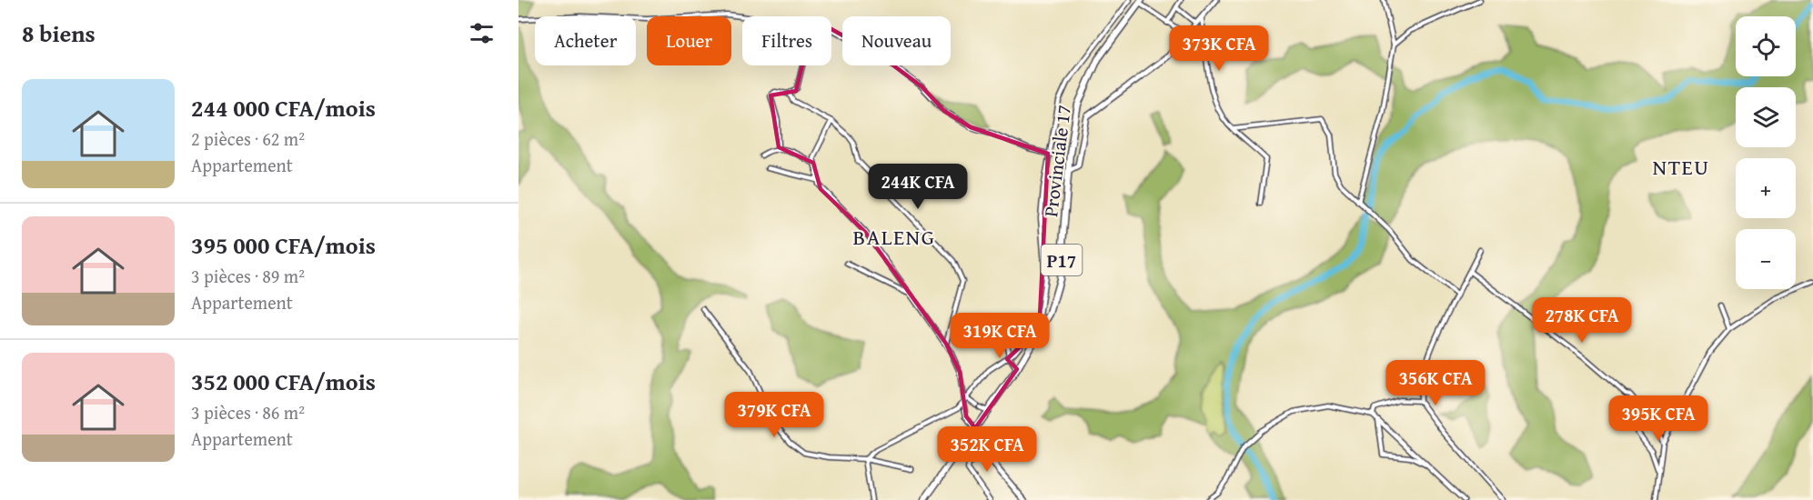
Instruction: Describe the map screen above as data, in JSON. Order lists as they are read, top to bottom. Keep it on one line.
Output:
{"streets":{"main road":["Provinciale 17","P17"]},"districts":["NTEU","BALENG"],"page":{"heading":"8 biens","map_buttons":["+","−"],"chip":["Acheter","Louer","Filtres","Nouveau"],"price":["373K CFA","244K CFA","278K CFA","319K CFA","356K CFA","379K CFA","395K CFA","352K CFA"],"list":[{"name":"244 000 CFA/mois","note":"2 pièces · 62 m² · Appartement"},{"name":"395 000 CFA/mois","note":"3 pièces · 89 m² · Appartement"},{"name":"352 000 CFA/mois","note":"3 pièces · 86 m² · Appartement"}]}}
